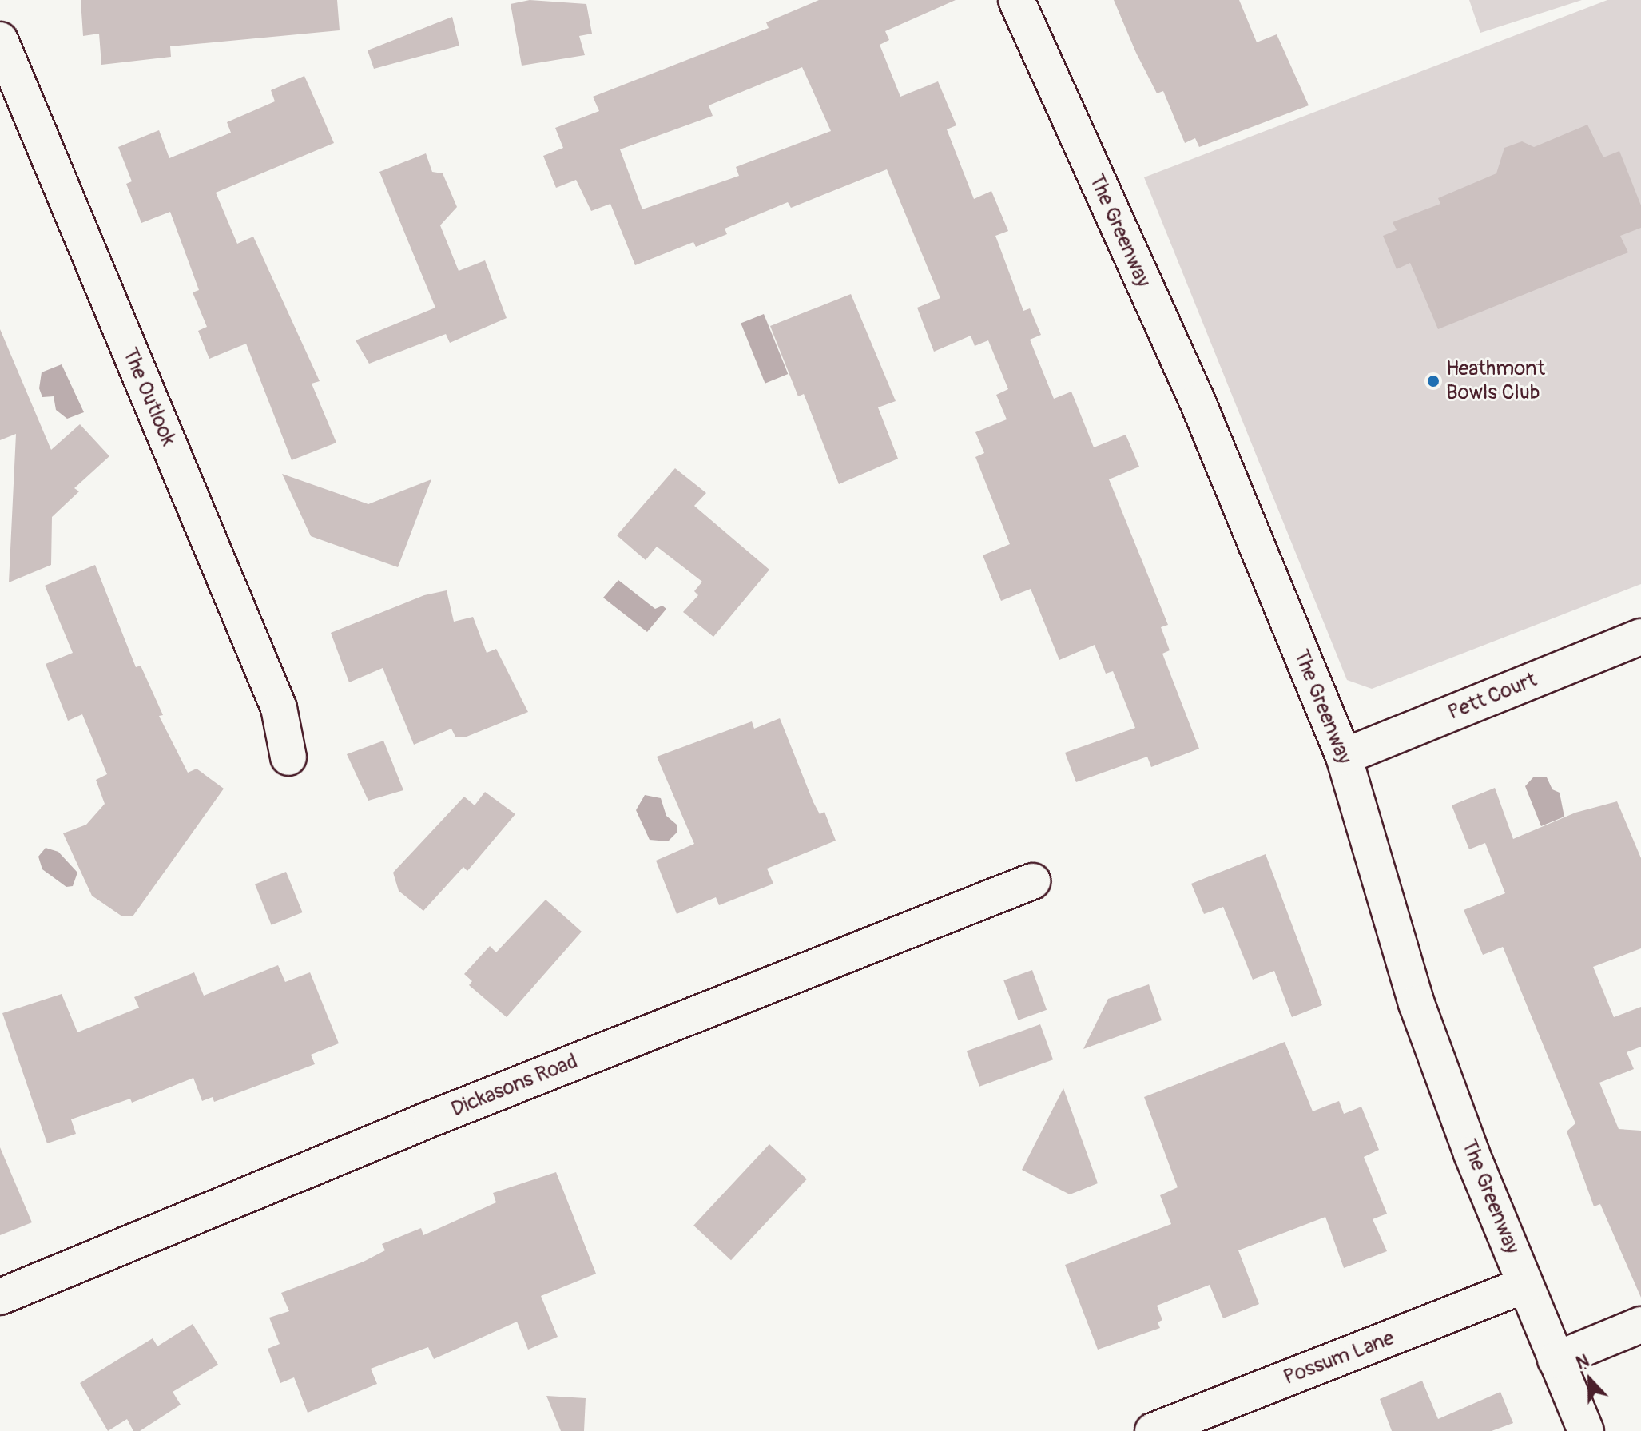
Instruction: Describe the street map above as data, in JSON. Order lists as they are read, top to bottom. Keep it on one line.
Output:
{"streets":{"street":["The Greenway","The Outlook","Pett Court","Dickasons Road","Possum Lane"]},"crossings":[["The Greenway","Pett Court"],["The Greenway","Possum Lane"]],"places":["Heathmont Bowls Club"],"north":"top"}
